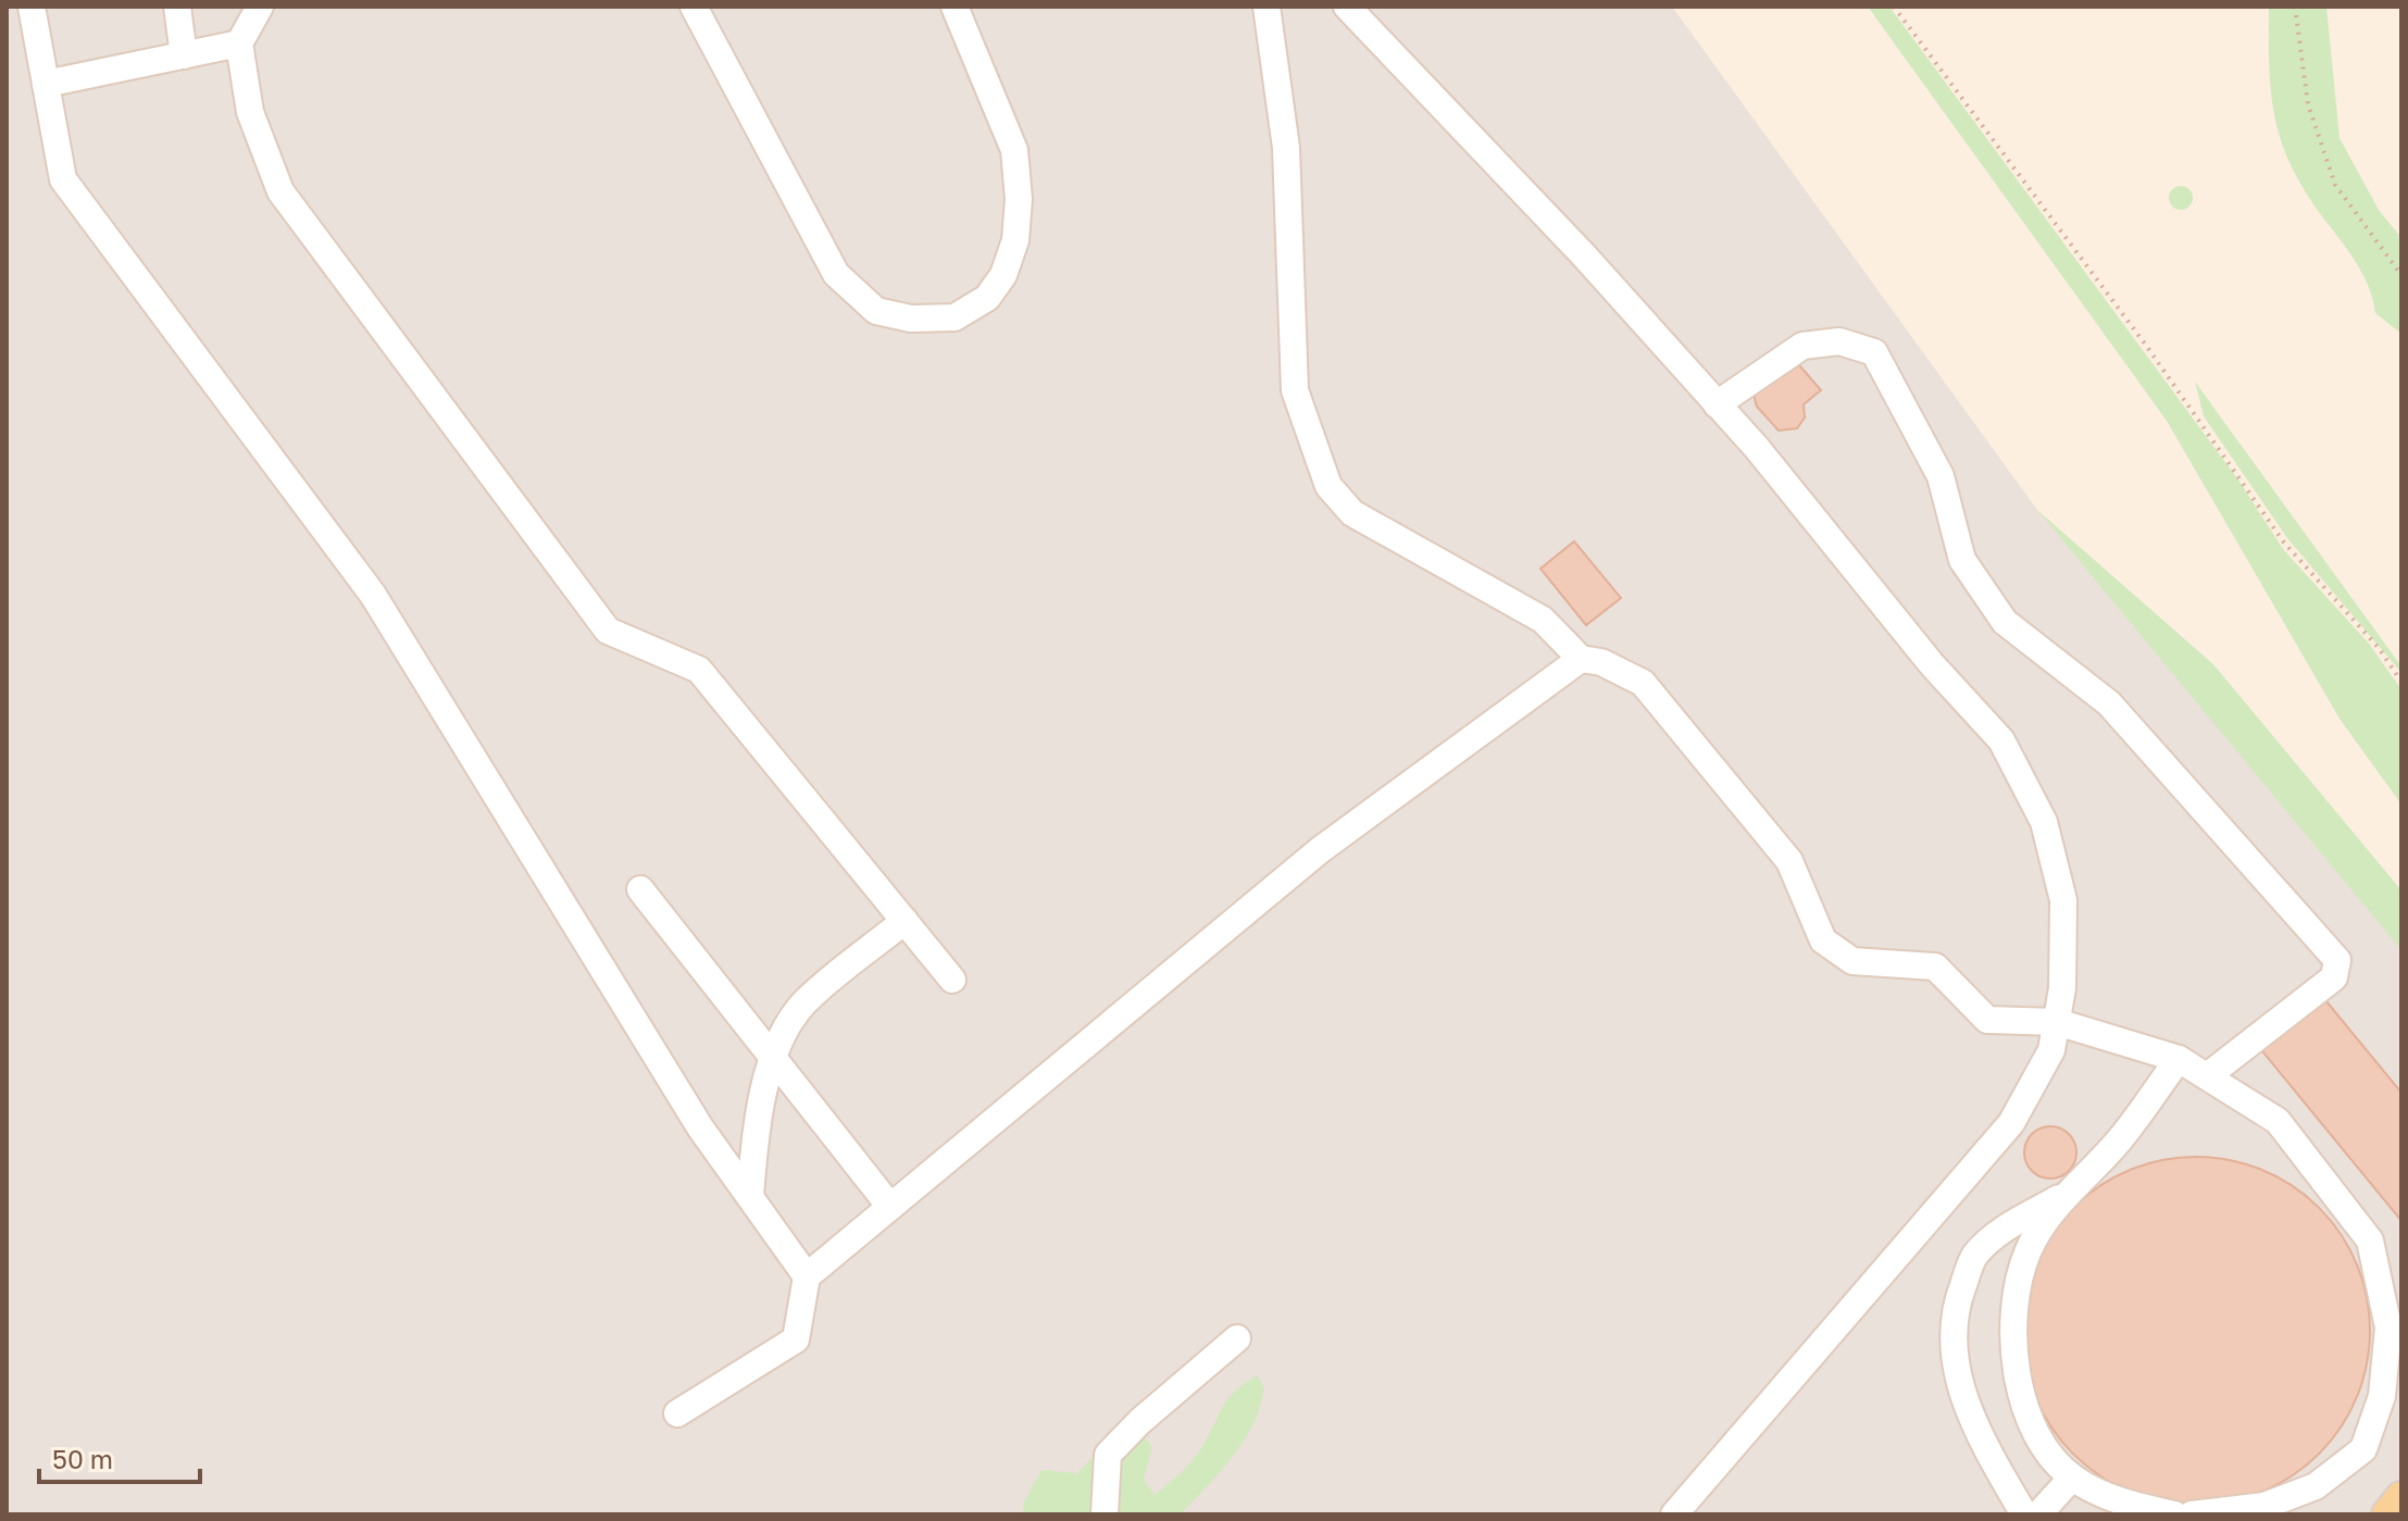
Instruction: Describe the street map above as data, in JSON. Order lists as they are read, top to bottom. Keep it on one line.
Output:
{"scale_bar":"50 m"}
